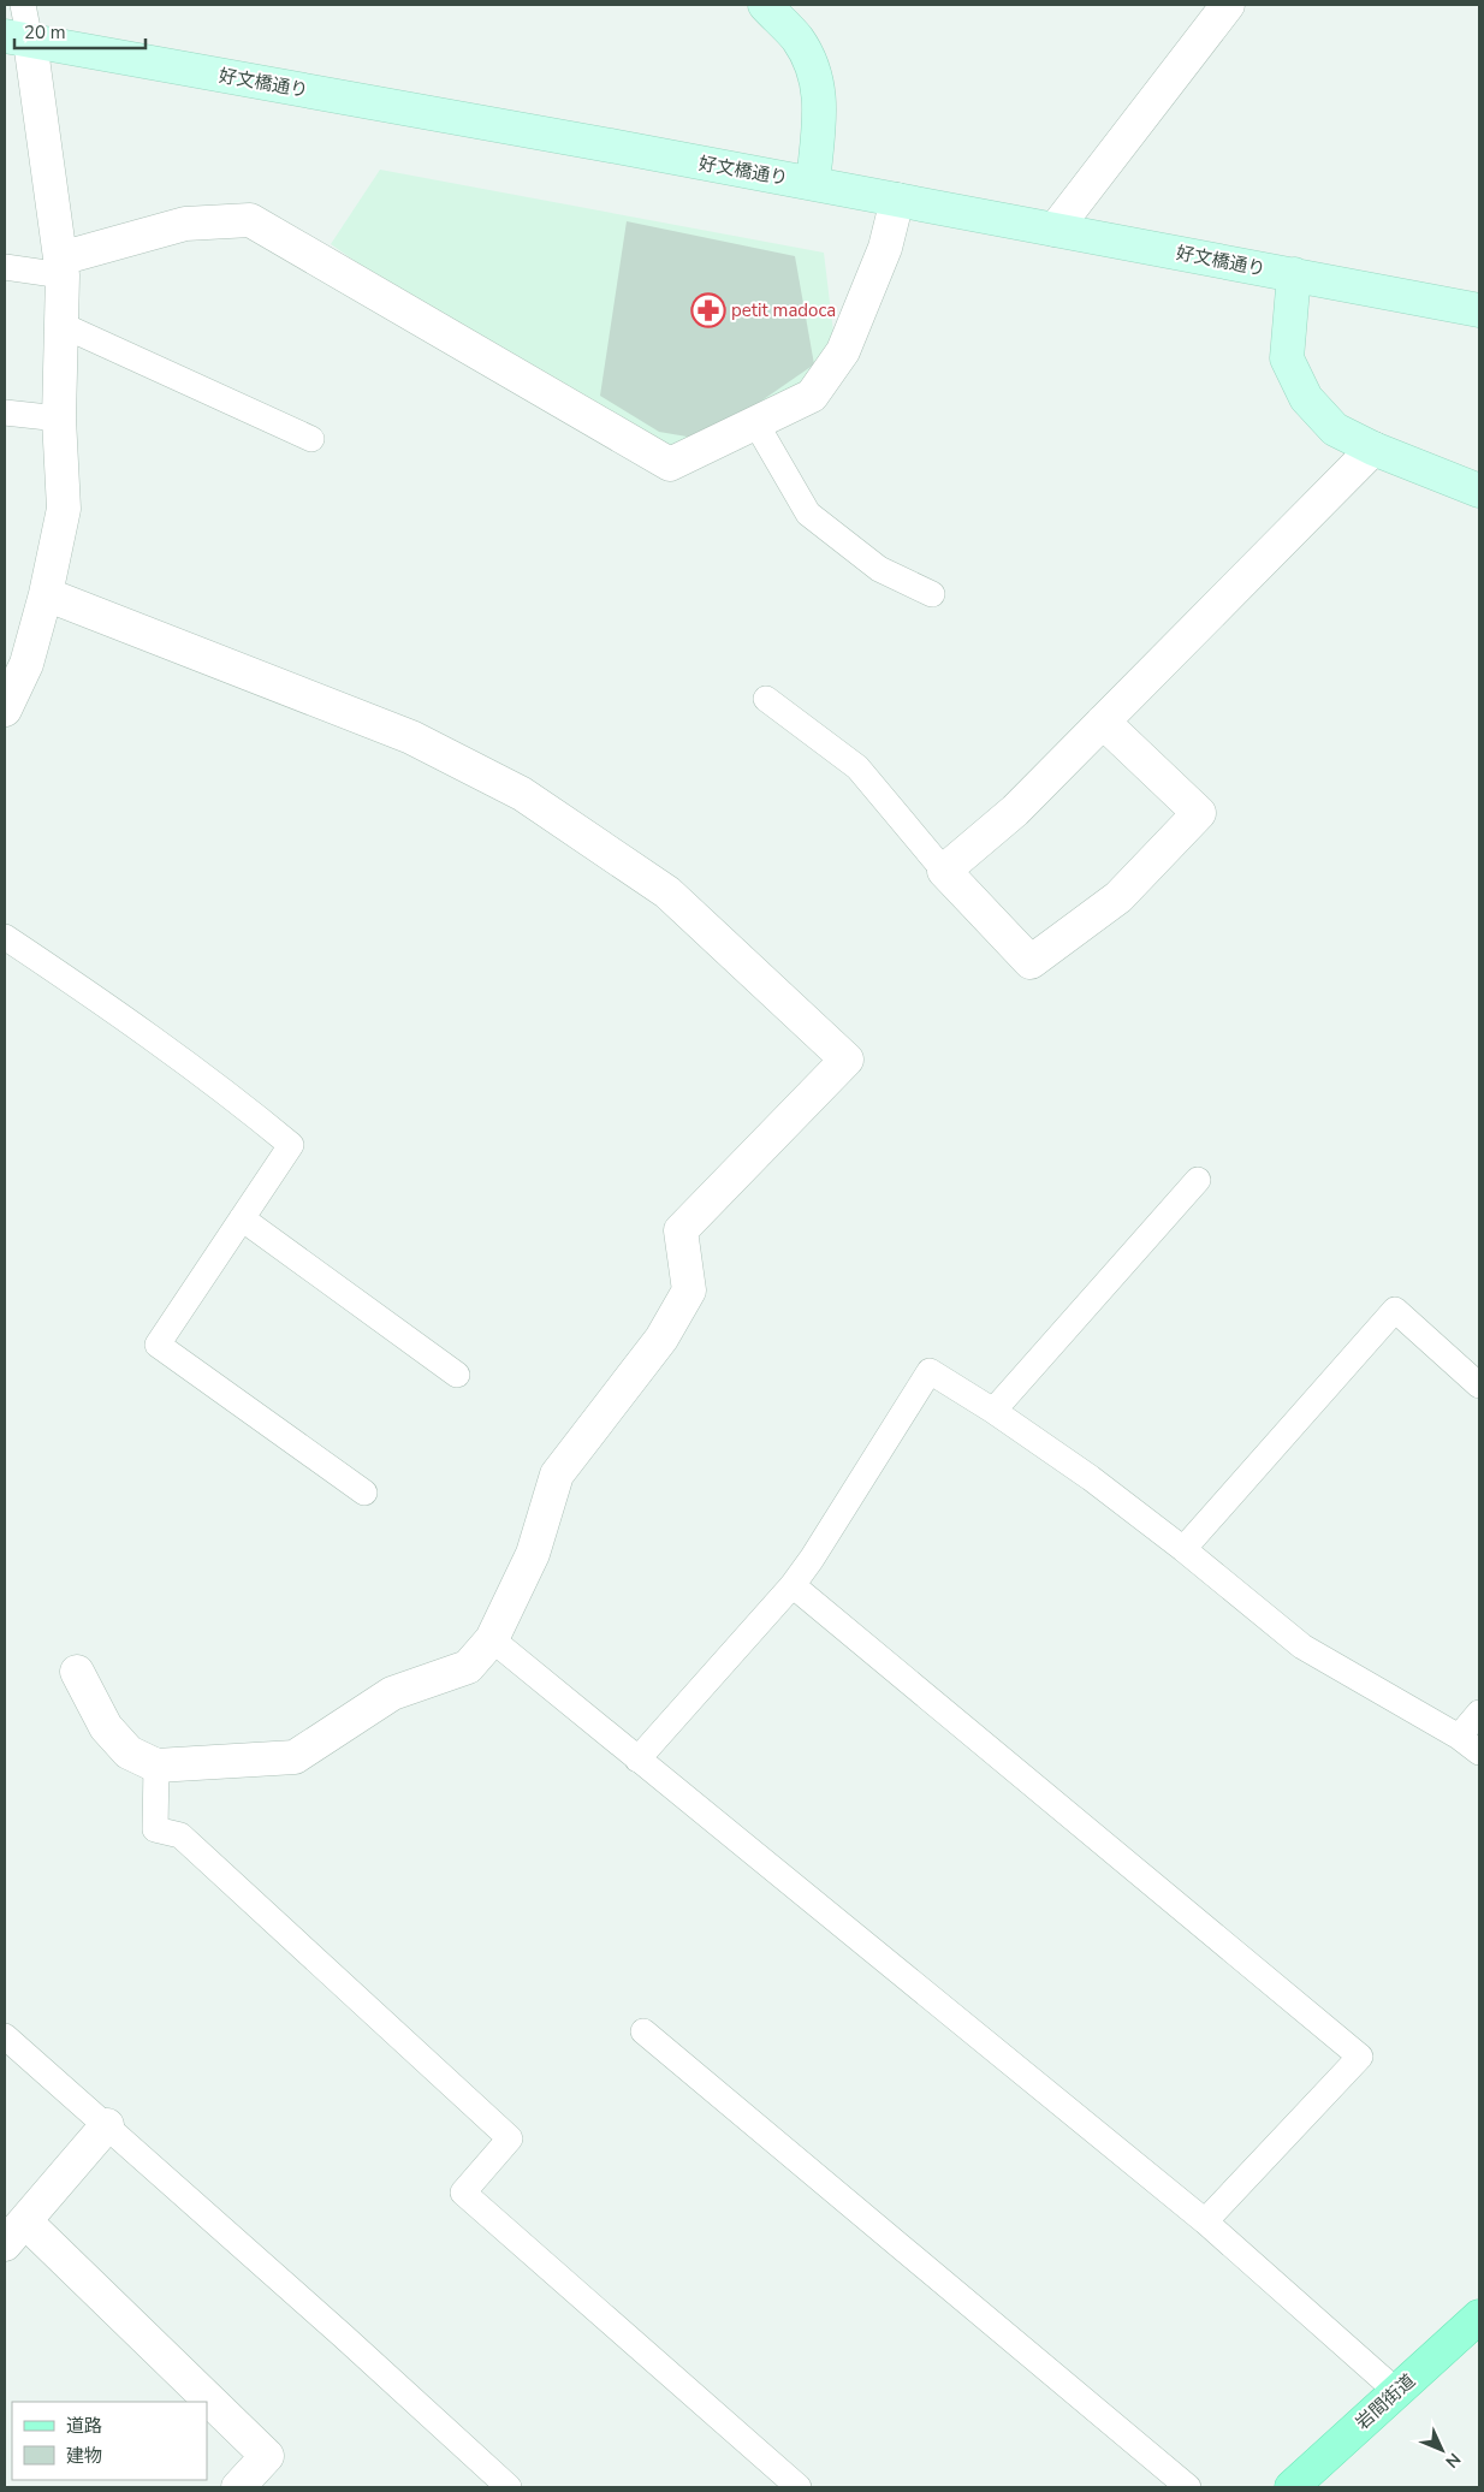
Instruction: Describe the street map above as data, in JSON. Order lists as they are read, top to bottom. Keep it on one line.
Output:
{"streets":{"main road":["岩間街道"],"street":["好文橋通り"]},"places":{"pharmacy":["petit madoca"]},"legend":["道路","建物"],"scale_bar":"20 m","north":"bottom right"}
